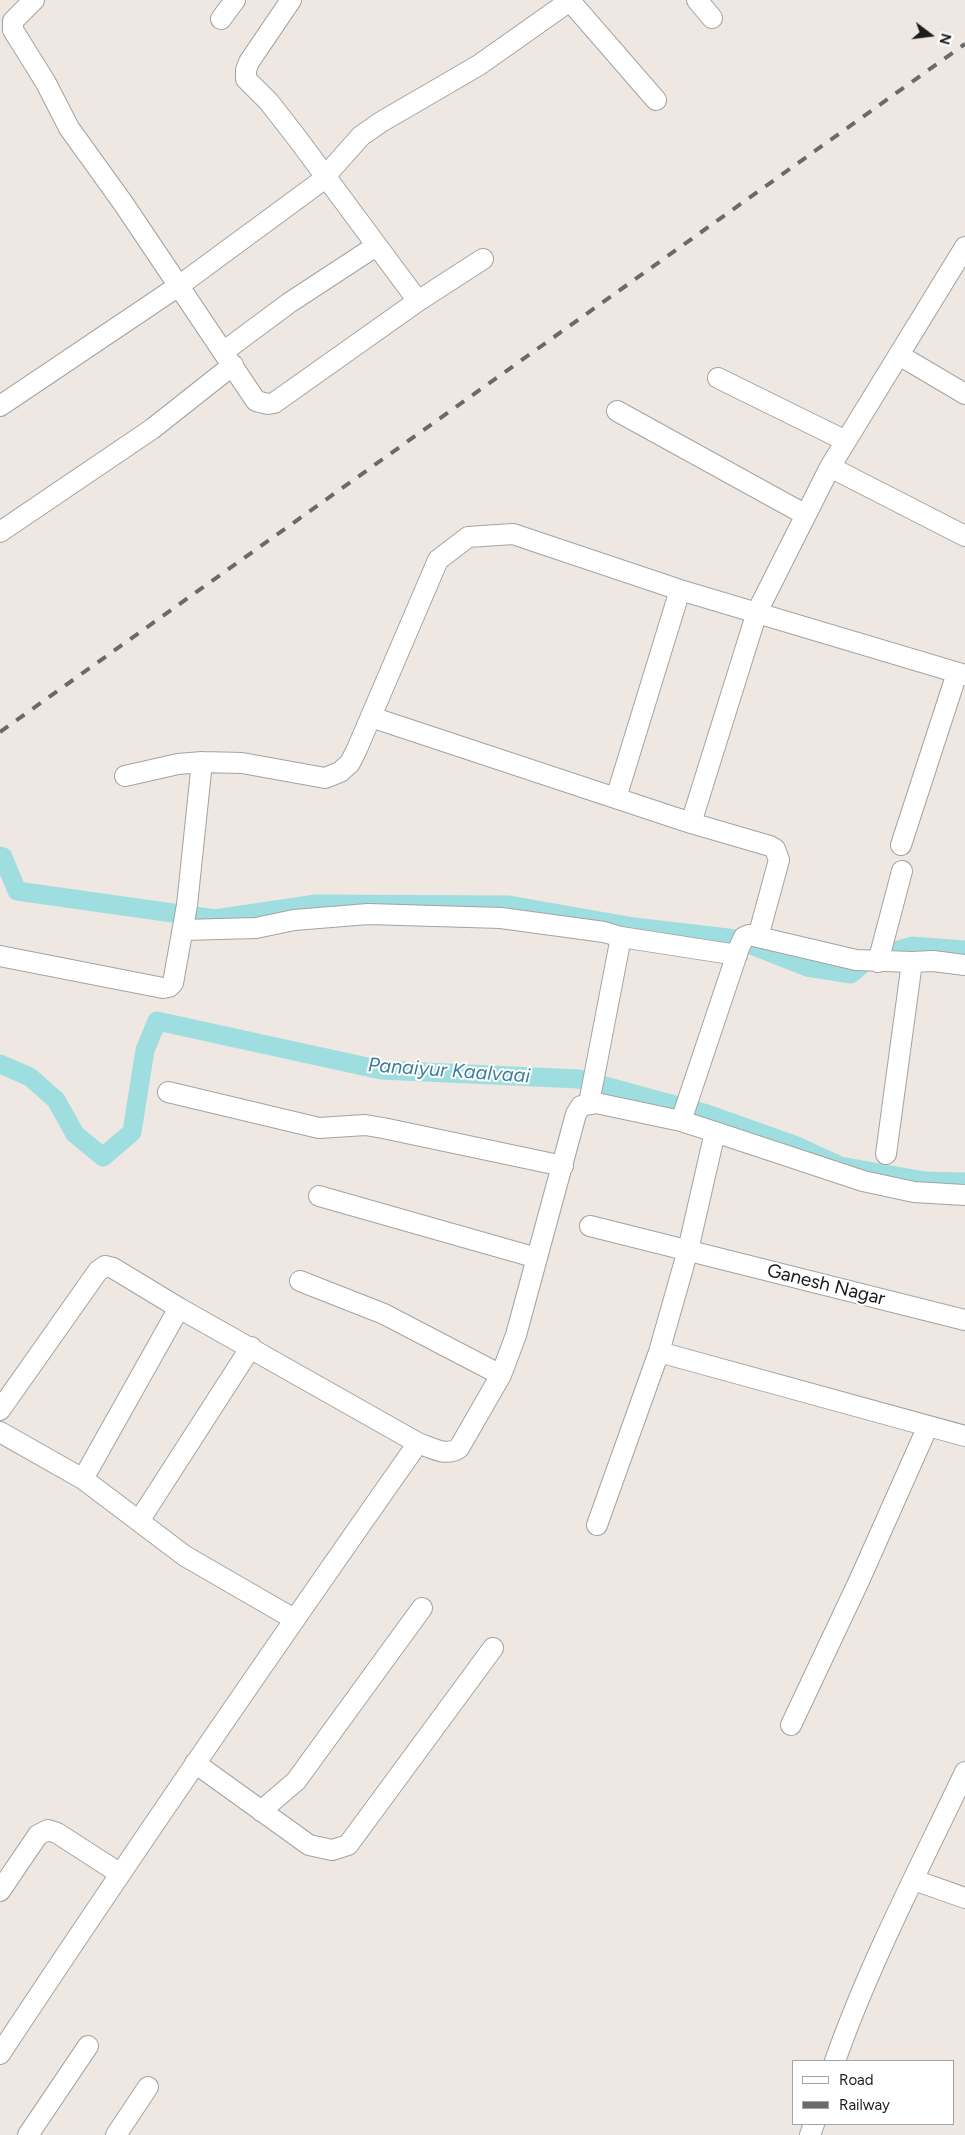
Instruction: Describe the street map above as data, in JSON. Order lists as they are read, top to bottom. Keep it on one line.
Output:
{"streets":{"street":["Ganesh Nagar"]},"water":["Panaiyur Kaalvaai"],"legend":["Road","Railway"],"north":"right"}
